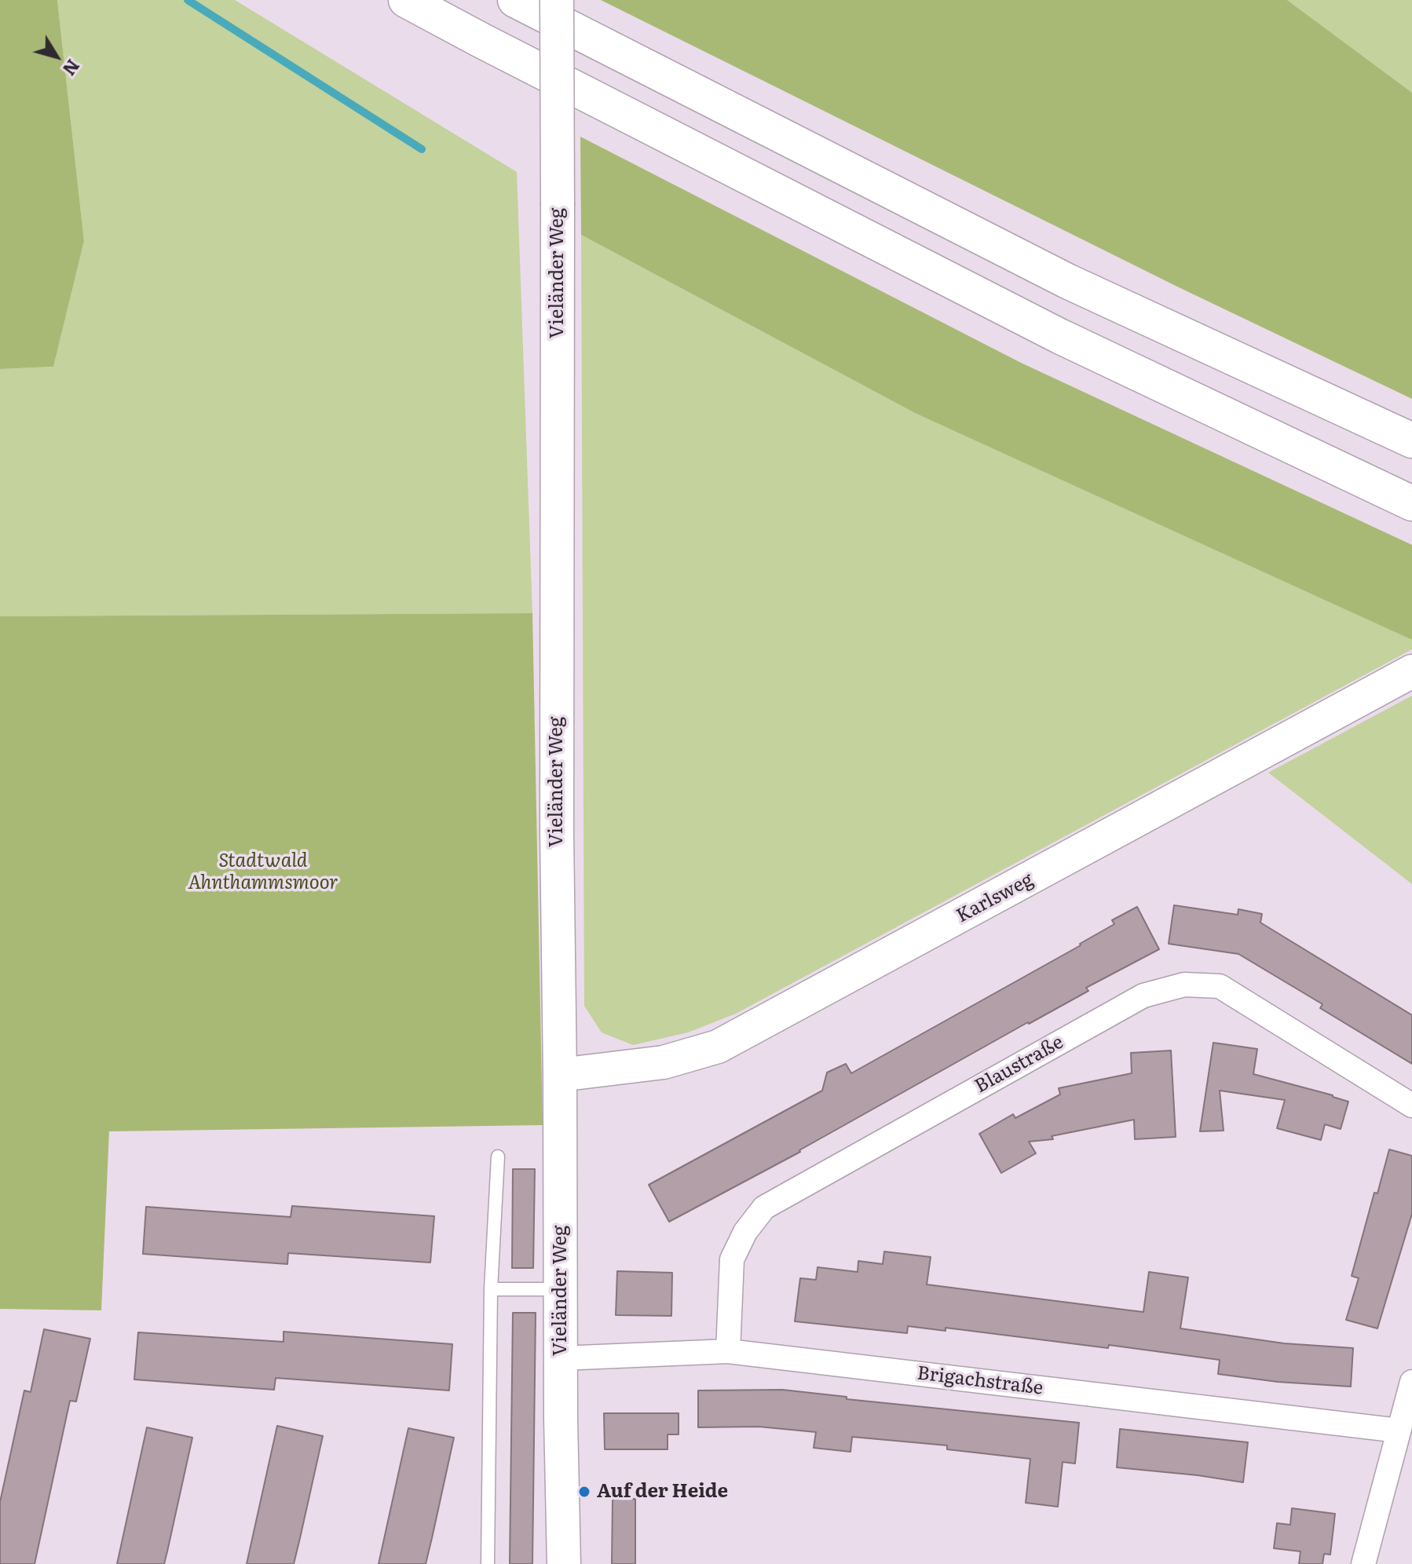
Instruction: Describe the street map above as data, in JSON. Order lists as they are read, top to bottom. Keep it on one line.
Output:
{"streets":{"street":["Vieländer Weg","Karlsweg","Blaustraße","Brigachstraße"]},"crossings":[["Vieländer Weg","Karlsweg"],["Vieländer Weg","Brigachstraße"],["Blaustraße","Brigachstraße"]],"parks":["Stadtwald Ahnthammsmoor"],"places":["Auf der Heide"],"north":"bottom right"}
